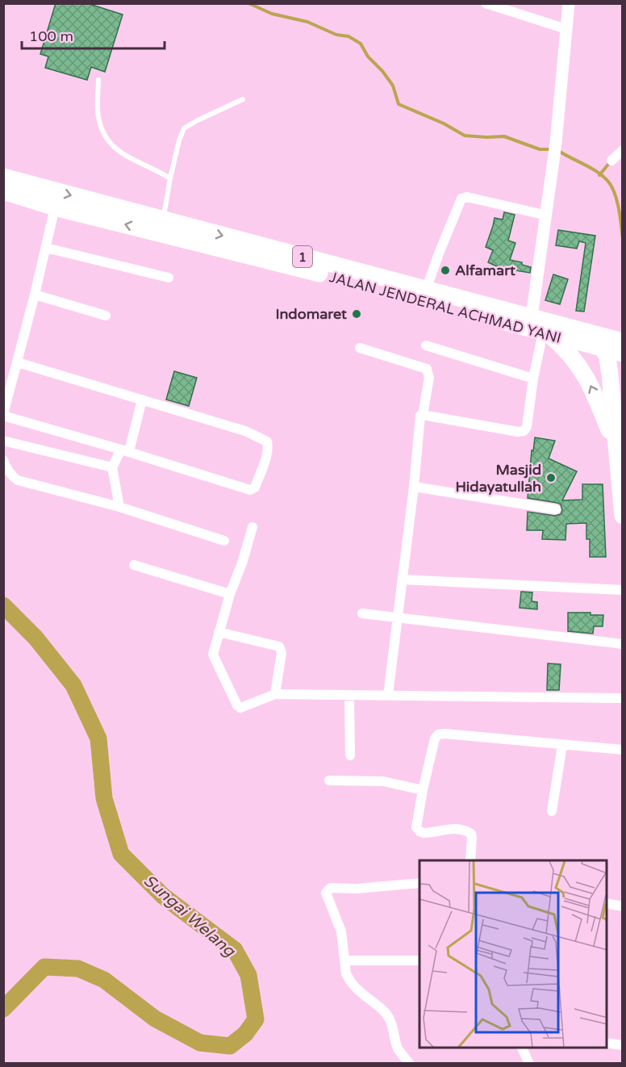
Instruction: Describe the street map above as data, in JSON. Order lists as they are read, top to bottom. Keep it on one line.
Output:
{"streets":{"highway":["1","JALAN JENDERAL ACHMAD YANI"]},"crossings":[["1","JALAN JENDERAL ACHMAD YANI"]],"water":["Sungai Welang"],"places":["Alfamart","Indomaret","Masjid Hidayatullah"],"scale_bar":"100 m"}
